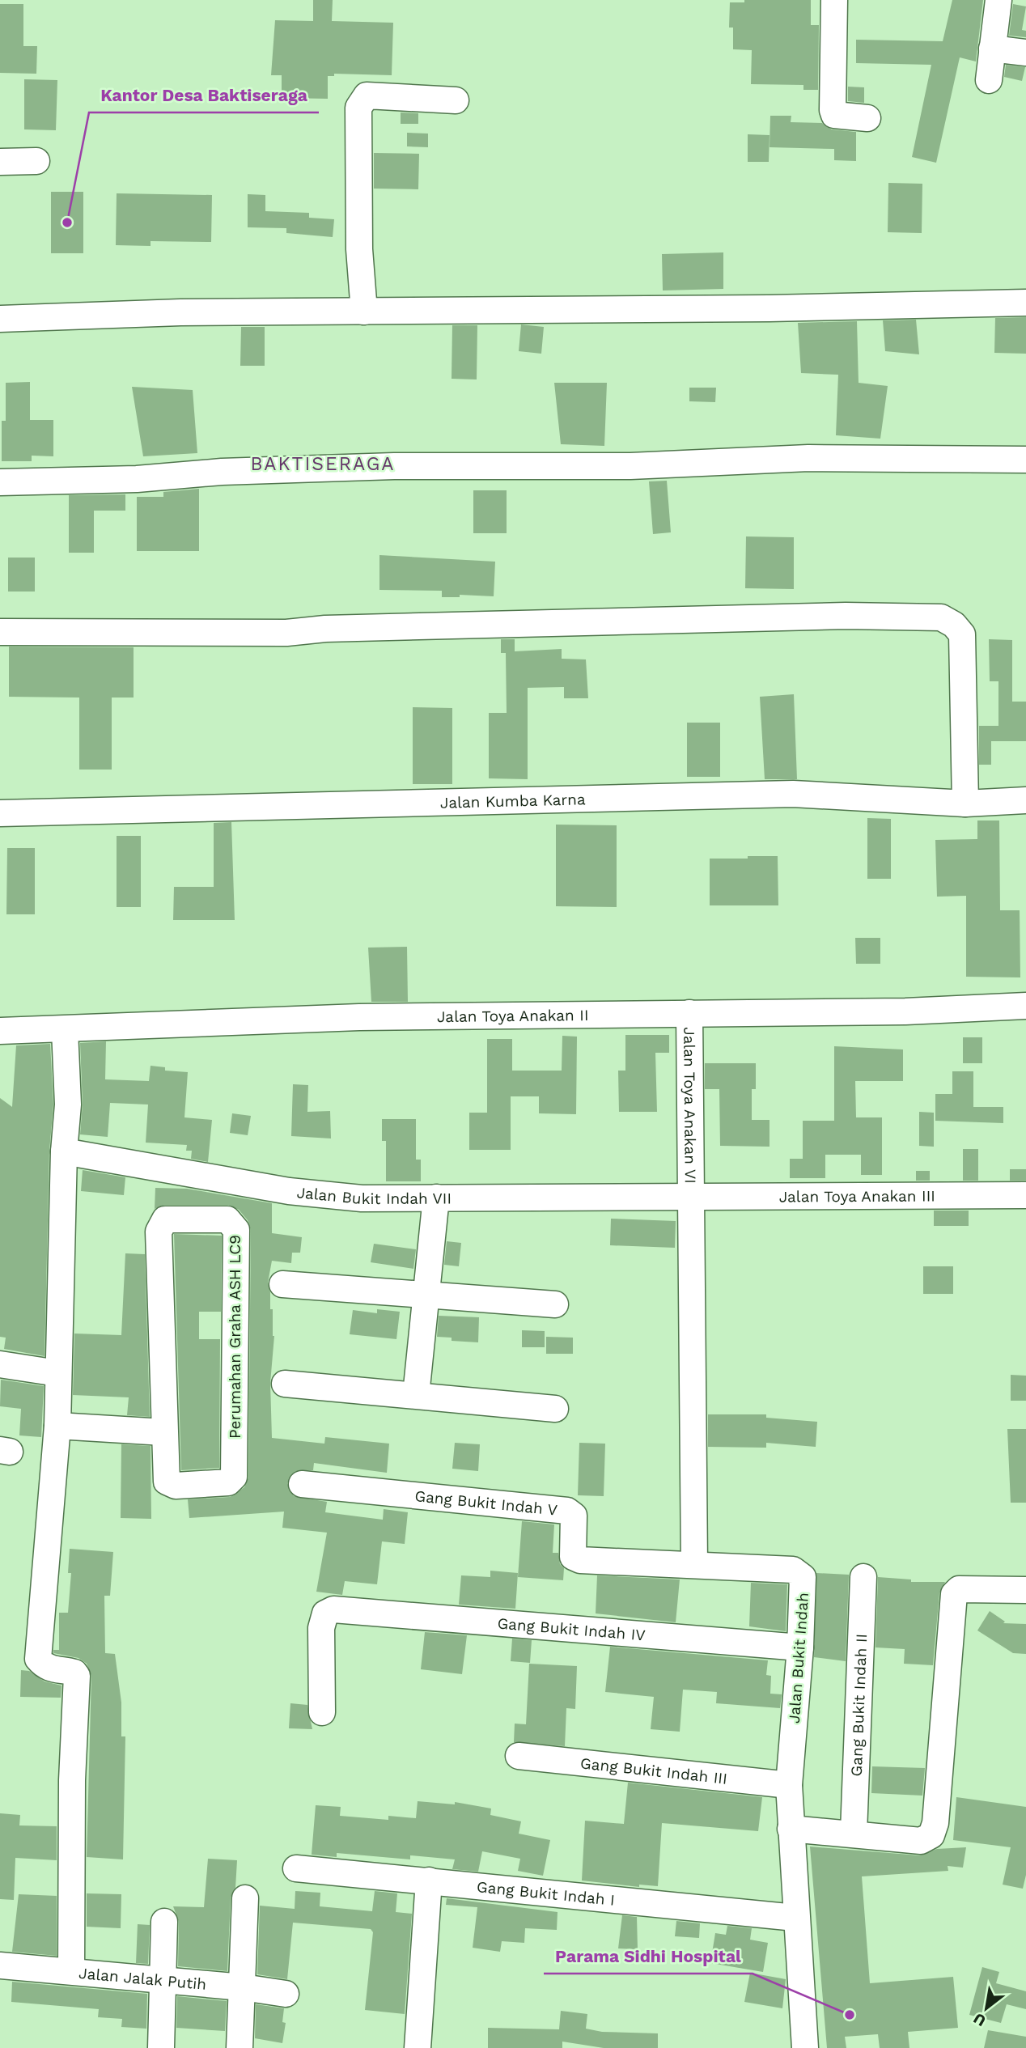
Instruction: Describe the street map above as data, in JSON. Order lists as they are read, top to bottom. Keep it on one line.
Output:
{"streets":{"street":["Jalan Kumba Karna","Jalan Toya Anakan II","Jalan Toya Anakan VI","Jalan Bukit Indah VII","Jalan Toya Anakan III","Perumahan Graha ASH LC9","Gang Bukit Indah V","Gang Bukit Indah IV","Jalan Bukit Indah","Gang Bukit Indah II","Gang Bukit Indah III","Gang Bukit Indah I","Jalan Jalak Putih"]},"crossings":[["Jalan Toya Anakan II","Jalan Toya Anakan VI"],["Jalan Toya Anakan VI","Jalan Bukit Indah VII"],["Jalan Toya Anakan VI","Jalan Toya Anakan III"],["Jalan Bukit Indah VII","Jalan Toya Anakan III"],["Gang Bukit Indah V","Jalan Bukit Indah"],["Gang Bukit Indah IV","Jalan Bukit Indah"],["Jalan Bukit Indah","Gang Bukit Indah III"],["Jalan Bukit Indah","Gang Bukit Indah I"]],"districts":["BAKTISERAGA"],"places":["Kantor Desa Baktiseraga","Parama Sidhi Hospital"],"north":"bottom left"}
